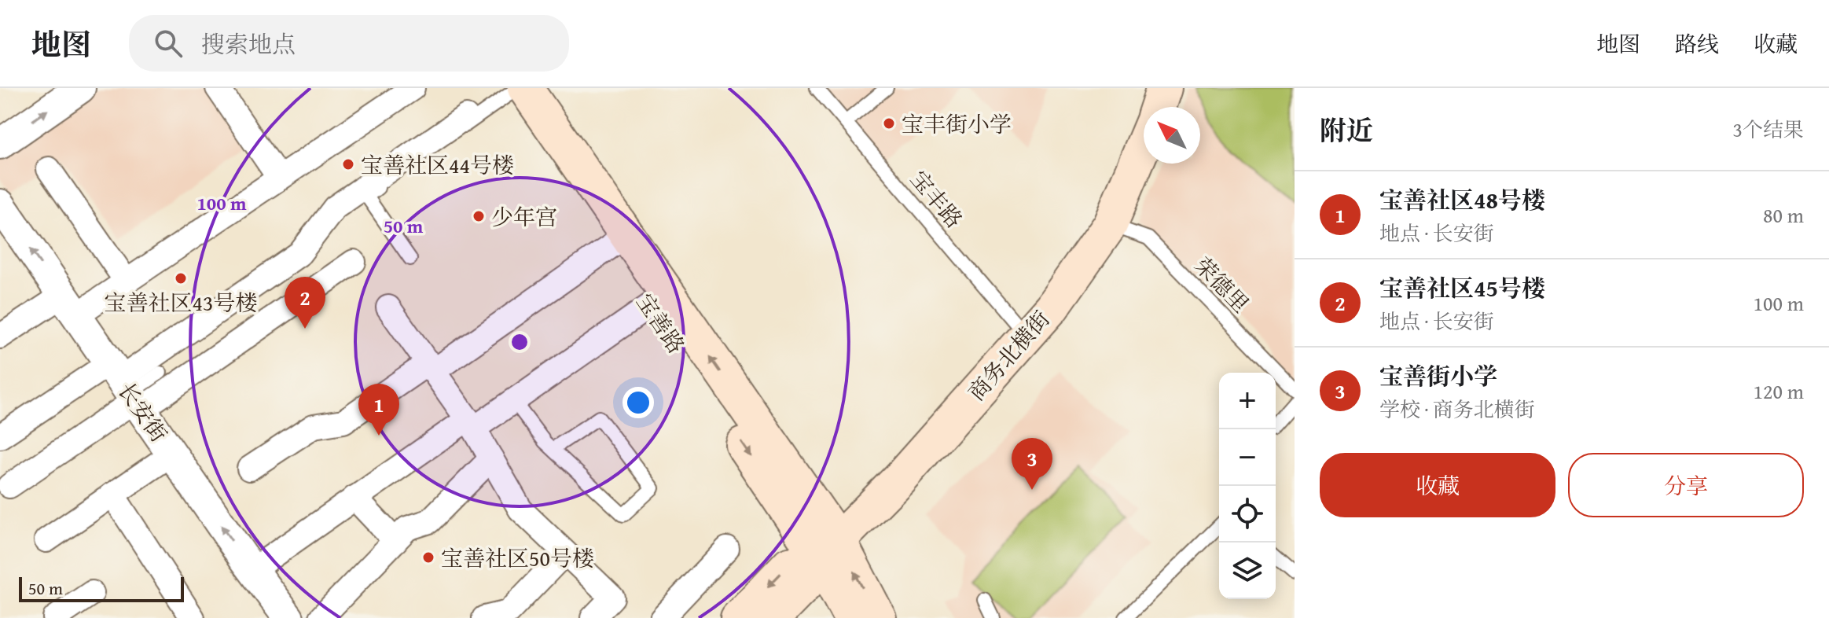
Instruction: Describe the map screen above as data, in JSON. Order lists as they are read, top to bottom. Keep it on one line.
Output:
{"streets":{"main road":["宝善路","商务北横街"],"street":["长安街"],"lane":["宝丰路","荣德里"]},"crossings":[["宝丰路","商务北横街"],["荣德里","商务北横街"],["宝善路","商务北横街"]],"places":["宝丰街小学","宝善社区44号楼","少年宫","宝善社区43号楼","宝善社区50号楼"],"scale_bar":"50 m","north":"top left","page":{"header":"地图","search":"搜索地点","nav":["地图","路线","收藏"],"heading":["附近","3个结果"],"list":[{"mark":"1","name":"宝善社区48号楼","note":"地点 · 长安街","value":"80 m"},{"mark":"2","name":"宝善社区45号楼","note":"地点 · 长安街","value":"100 m"},{"mark":"3","name":"宝善街小学","note":"学校 · 商务北横街","value":"120 m"}],"pins":["2","1","3"],"map_buttons":["+","−"],"buttons":["收藏","分享"],"scale":"50 m"},"rings":["100 m","50 m"]}
